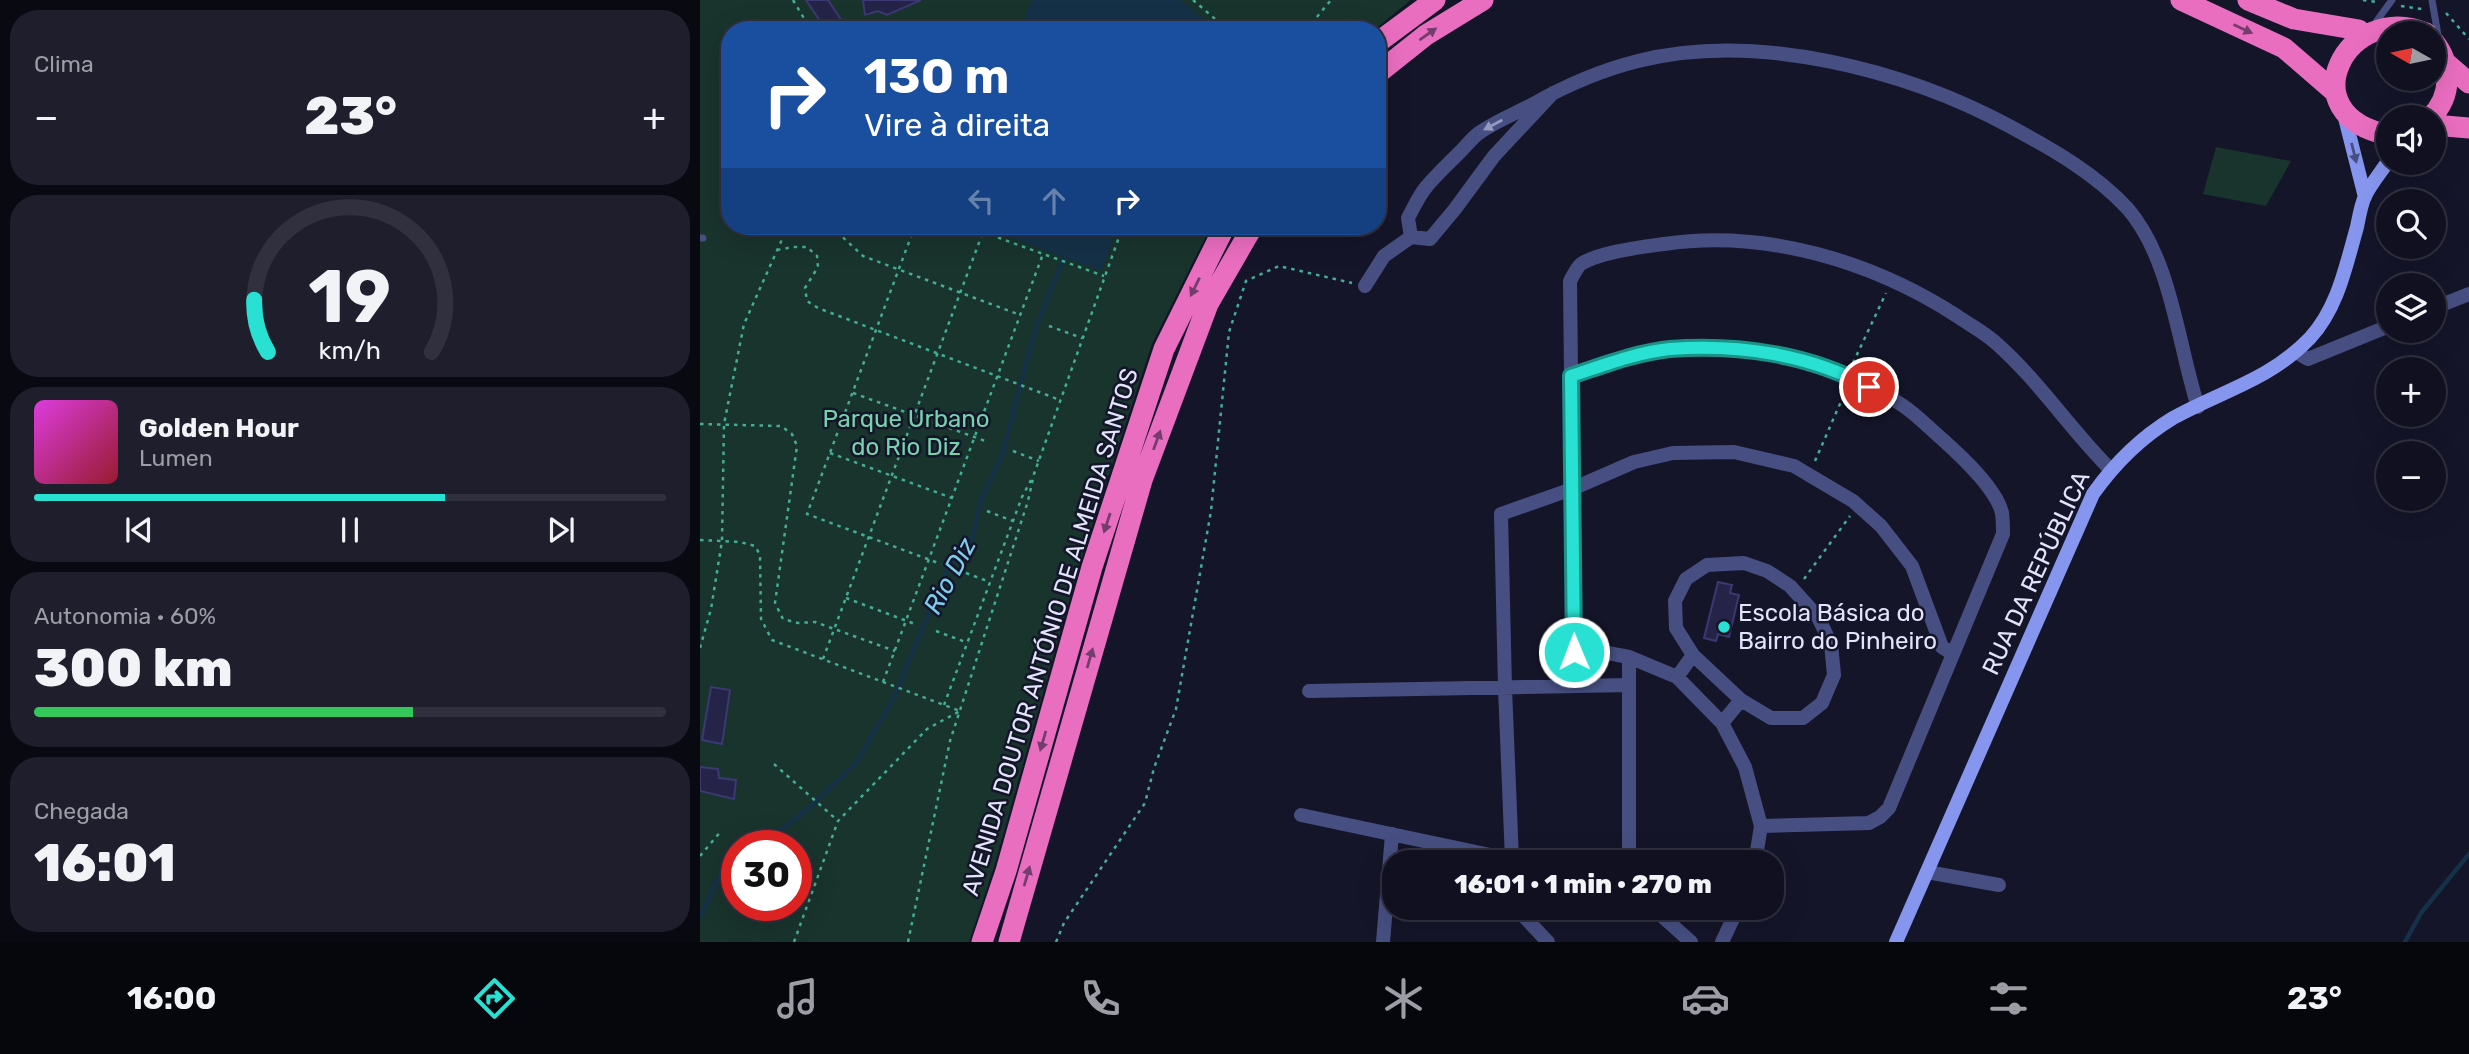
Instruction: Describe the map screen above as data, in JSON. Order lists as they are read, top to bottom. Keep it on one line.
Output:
{"streets":{"highway":["AVENIDA DOUTOR ANTÓNIO DE ALMEIDA SANTOS"],"street":["RUA DA REPÚBLICA"]},"water":["Rio Diz"],"parks":["Parque Urbano do Rio Diz"],"places":["Escola Básica do Bairro do Pinheiro"],"north":"left","page":{"tile":["Clima",["Autonomia · 60%","300 km"],["Chegada","16:01"]],"map_buttons":["+","−"],"turn":["130 m","Vire à direita"],"heat":["−","23°","+"],"song":["Golden Hour","Lumen"],"limit":"30","trip":"16:01 · 1 min · 270 m","tabs":["16:00","23°"],"gauge":["19","km/h"]}}
